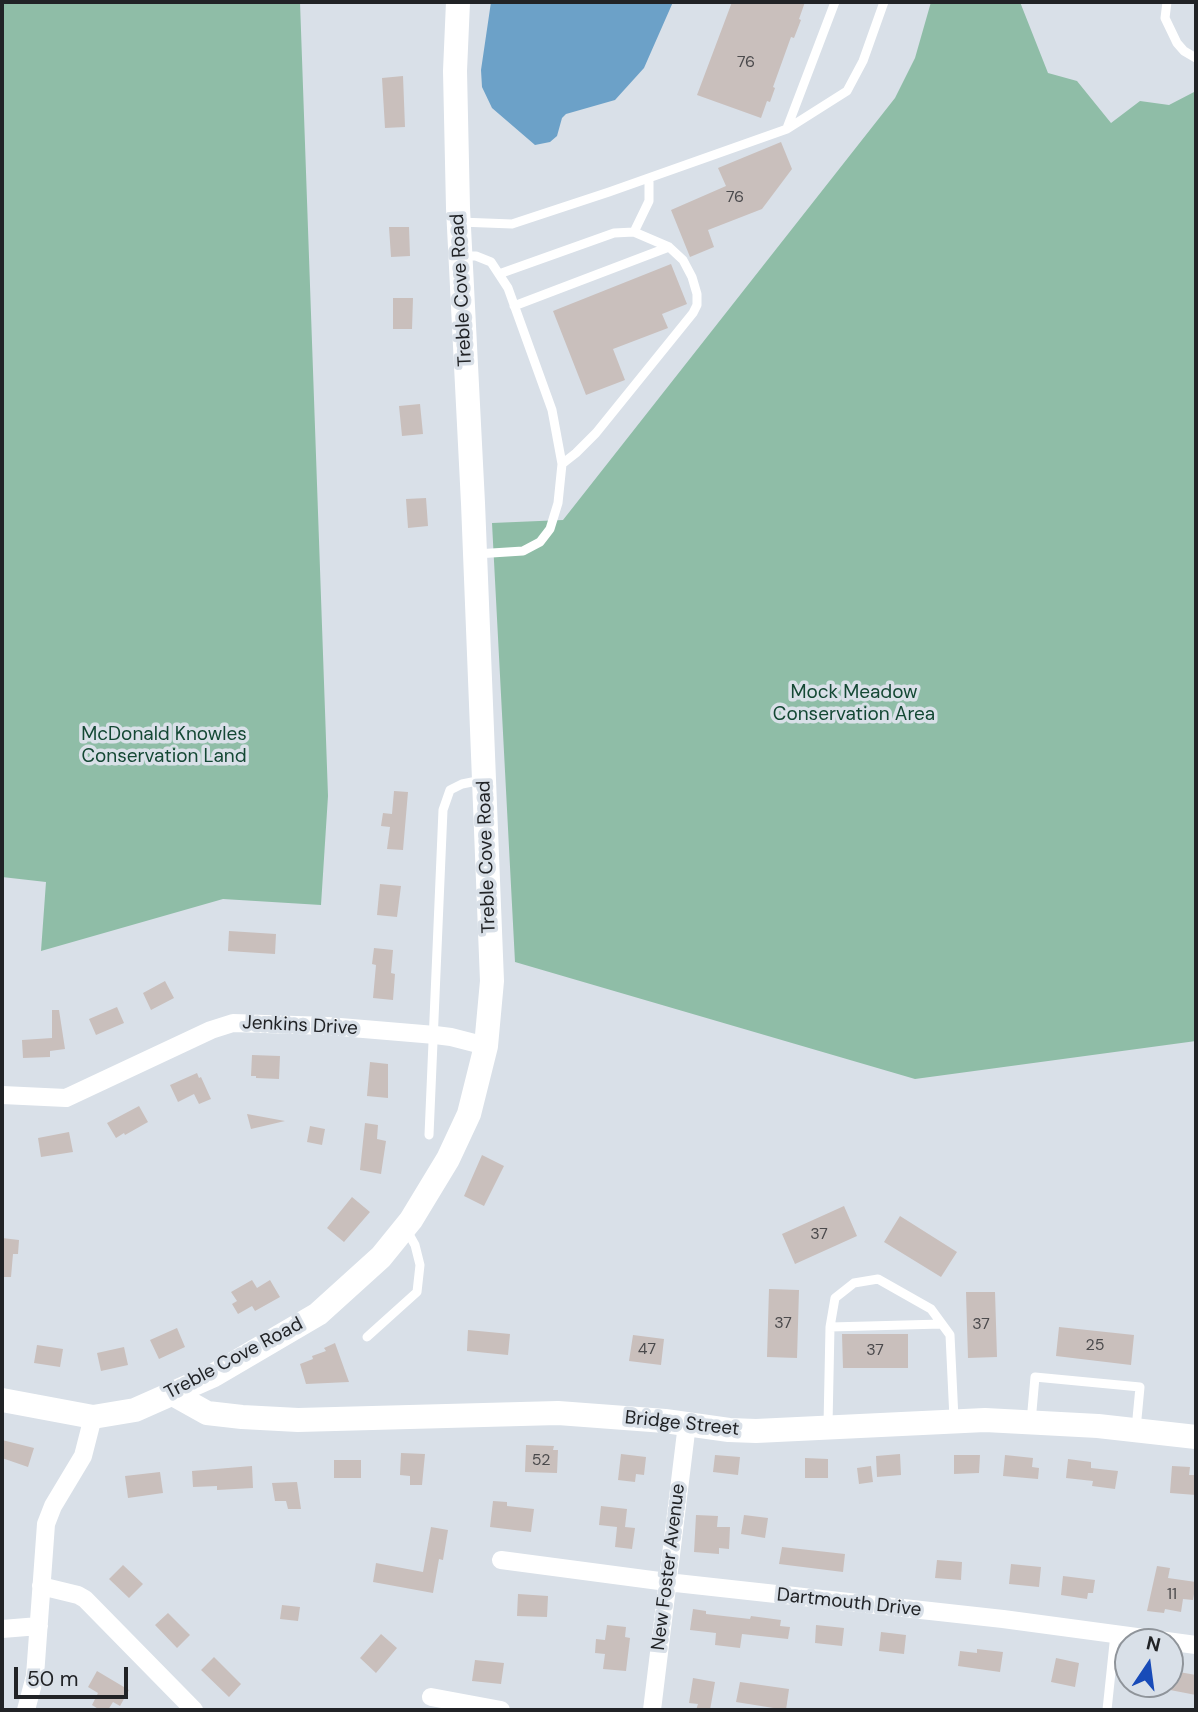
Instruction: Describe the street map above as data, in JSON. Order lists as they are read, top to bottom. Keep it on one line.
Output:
{"streets":{"main road":["Treble Cove Road","Bridge Street"],"street":["Jenkins Drive","New Foster Avenue","Dartmouth Drive"]},"crossings":[["Treble Cove Road","Jenkins Drive"],["Treble Cove Road","Bridge Street"],["Bridge Street","New Foster Avenue"],["New Foster Avenue","Dartmouth Drive"]],"parks":["Mock Meadow Conservation Area","McDonald Knowles Conservation Land"],"house_numbers":["76","76","37","37","37","25","47","37","52","11"],"scale_bar":"50 m","north":"top"}
